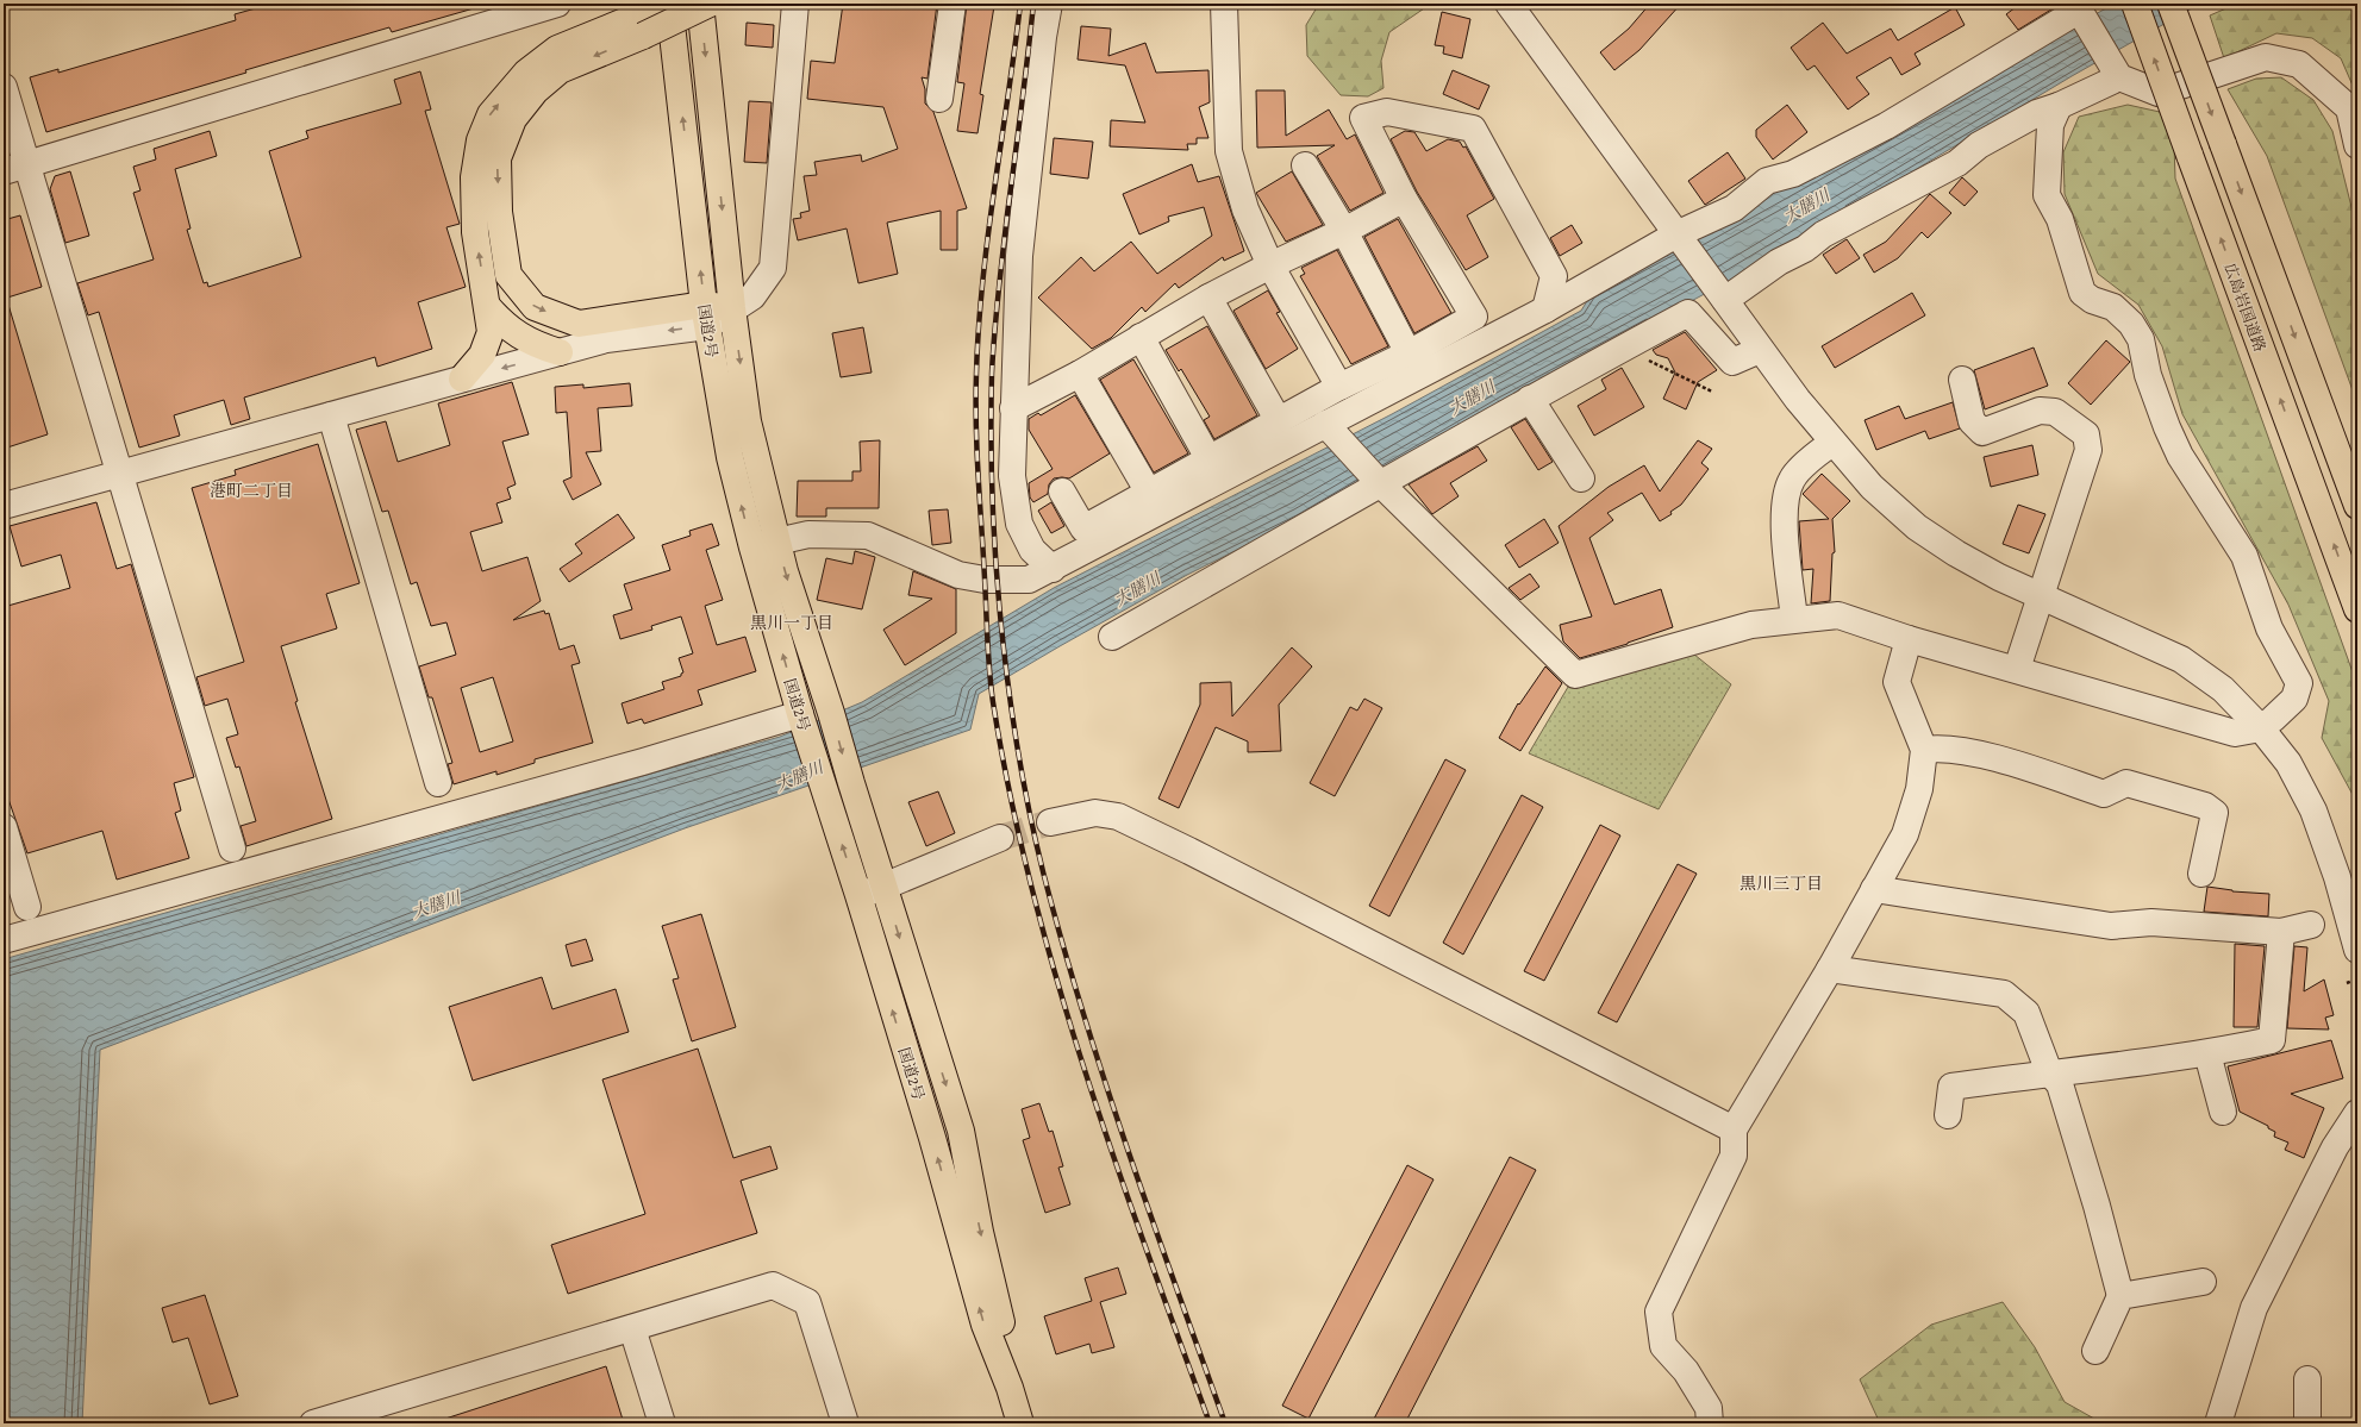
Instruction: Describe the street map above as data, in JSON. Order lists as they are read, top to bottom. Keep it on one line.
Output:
{"streets":{"highway":["広島岩国道路","国道2号"]},"districts":["港町二丁目","黒川一丁目","黒川三丁目"],"water":["大膳川"]}
